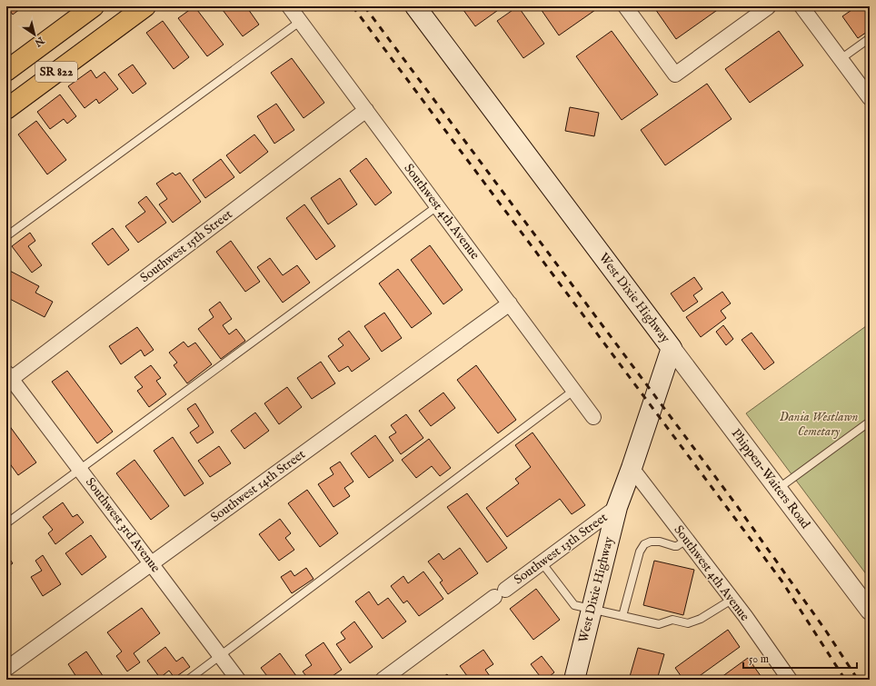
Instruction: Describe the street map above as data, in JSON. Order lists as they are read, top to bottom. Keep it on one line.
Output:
{"streets":{"main road":["SR 822","West Dixie Highway"],"street":["Southwest 4th Avenue","Southwest 15th Street","Phippen-Waiters Road","Southwest 14th Street","Southwest 3rd Avenue","Southwest 13th Street"]},"crossings":[["Southwest 4th Avenue","Southwest 15th Street"],["Southwest 4th Avenue","West Dixie Highway"],["Southwest 4th Avenue","Southwest 14th Street"],["Southwest 15th Street","Southwest 3rd Avenue"],["West Dixie Highway","Phippen-Waiters Road"],["West Dixie Highway","Southwest 13th Street"],["Southwest 14th Street","Southwest 3rd Avenue"]],"parks":["Dania Westlawn Cemetary"],"scale_bar":"50 m","north":"bottom right"}
